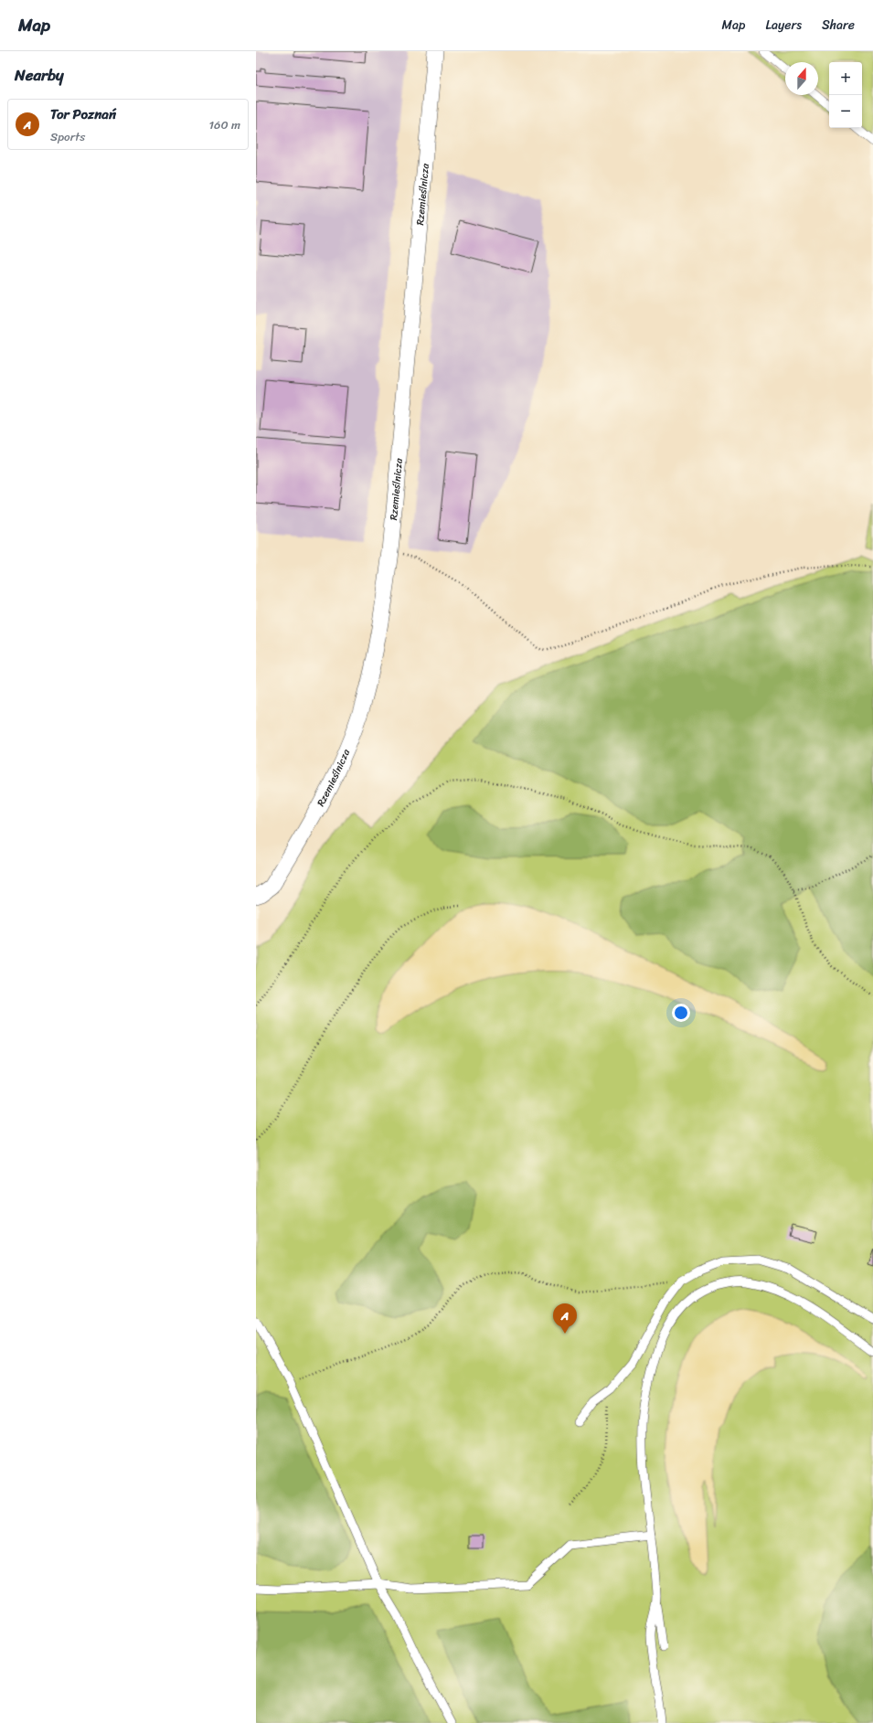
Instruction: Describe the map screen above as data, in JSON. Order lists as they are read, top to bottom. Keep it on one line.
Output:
{"streets":{"street":["Rzemieślnicza"]},"north":"top","page":{"header":"Map","nav":["Map","Layers","Share"],"heading":"Nearby","map_buttons":["+","−"],"list":[{"mark":"A","name":"Tor Poznań","note":"Sports","value":"160 m"}],"pins":"A"}}
